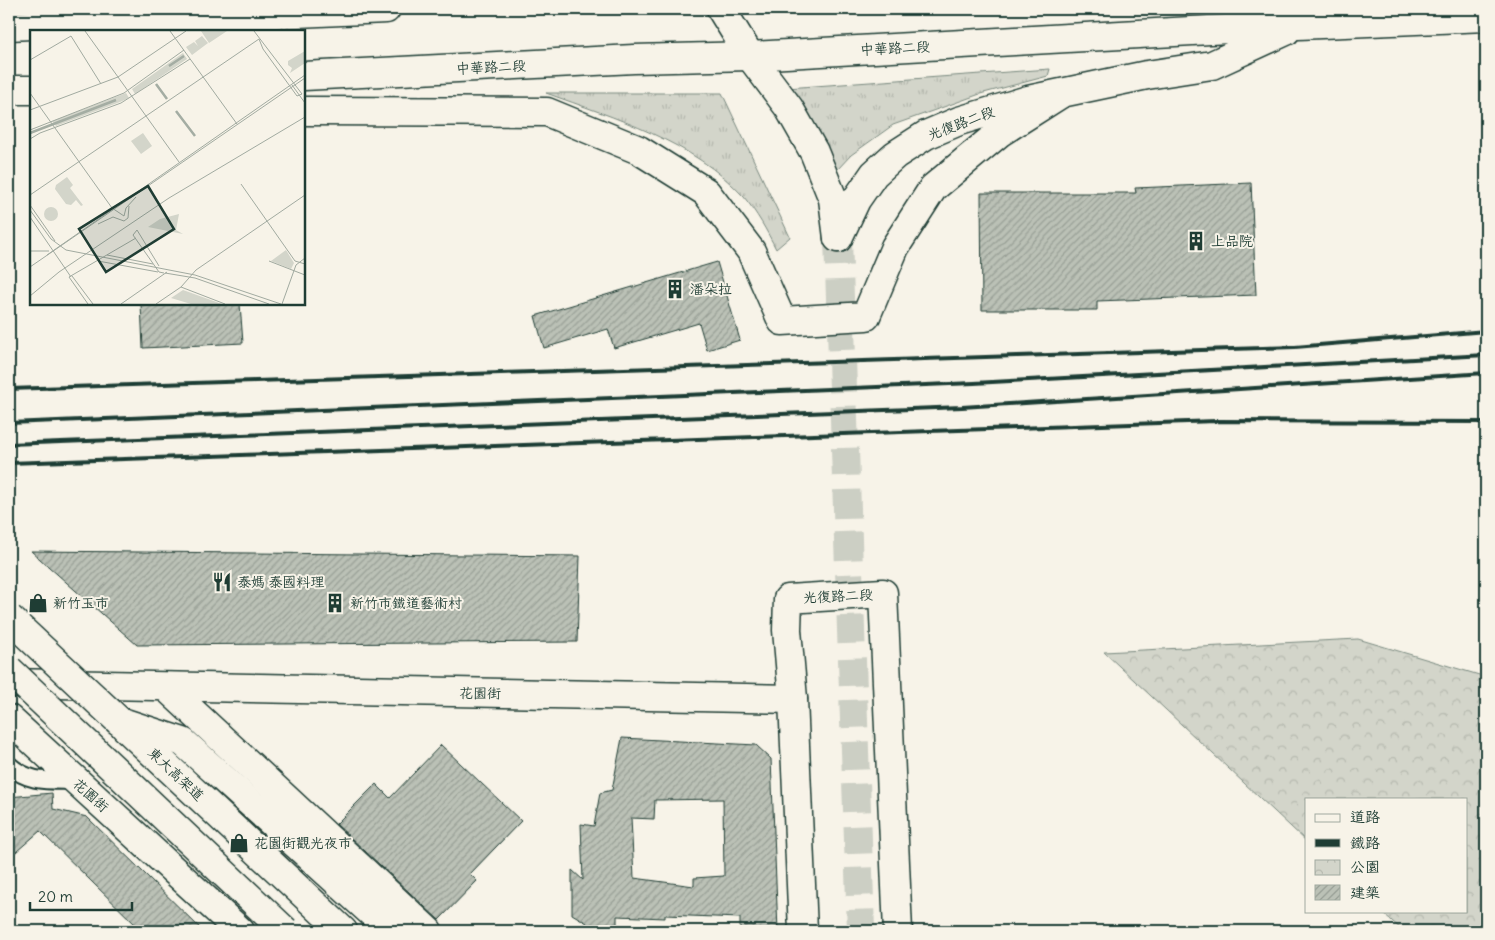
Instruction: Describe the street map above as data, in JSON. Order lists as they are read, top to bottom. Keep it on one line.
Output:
{"streets":{"street":["中華路二段","光復路二段","花園街","東大高架道"]},"crossings":[["中華路二段","光復路二段"],["光復路二段","花園街"]],"places":{"building":["上品院","潘朵拉","新竹市鐵道藝術村"],"restaurant":["泰媽 泰國料理"],"shop":["新竹玉市","花園街觀光夜市"]},"legend":["道路","鐵路","公園","建築"],"scale_bar":"20 m"}
